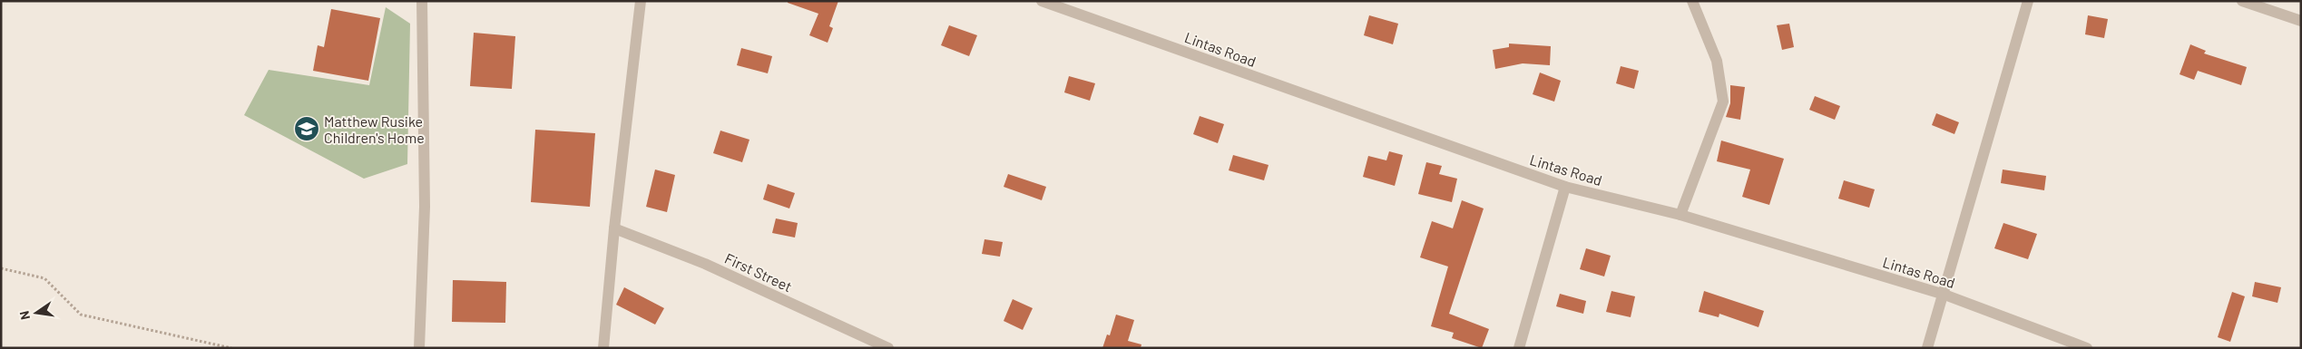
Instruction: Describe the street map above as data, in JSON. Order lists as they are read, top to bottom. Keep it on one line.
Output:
{"streets":{"street":["Lintas Road","First Street"]},"places":{"school or university":["Matthew Rusike Children's Home"]},"north":"left"}
